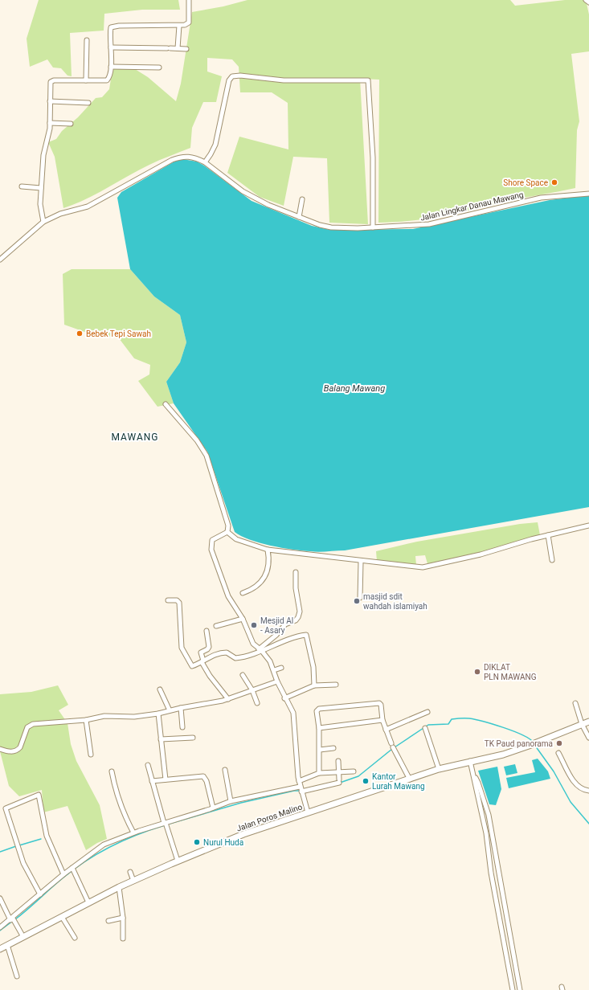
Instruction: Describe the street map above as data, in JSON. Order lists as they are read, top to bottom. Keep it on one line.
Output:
{"streets":{"main road":["Jalan Poros Malino"],"street":["Jalan Lingkar Danau Mawang"]},"districts":["MAWANG"],"water":["Balang Mawang"],"places":["Shore Space","Bebek Tepi Sawah","masjid sdit wahdah islamiyah","Mesjid Al - Asary","DIKLAT PLN MAWANG","TK Paud panorama","Kantor Lurah Mawang","Nurul Huda"]}
